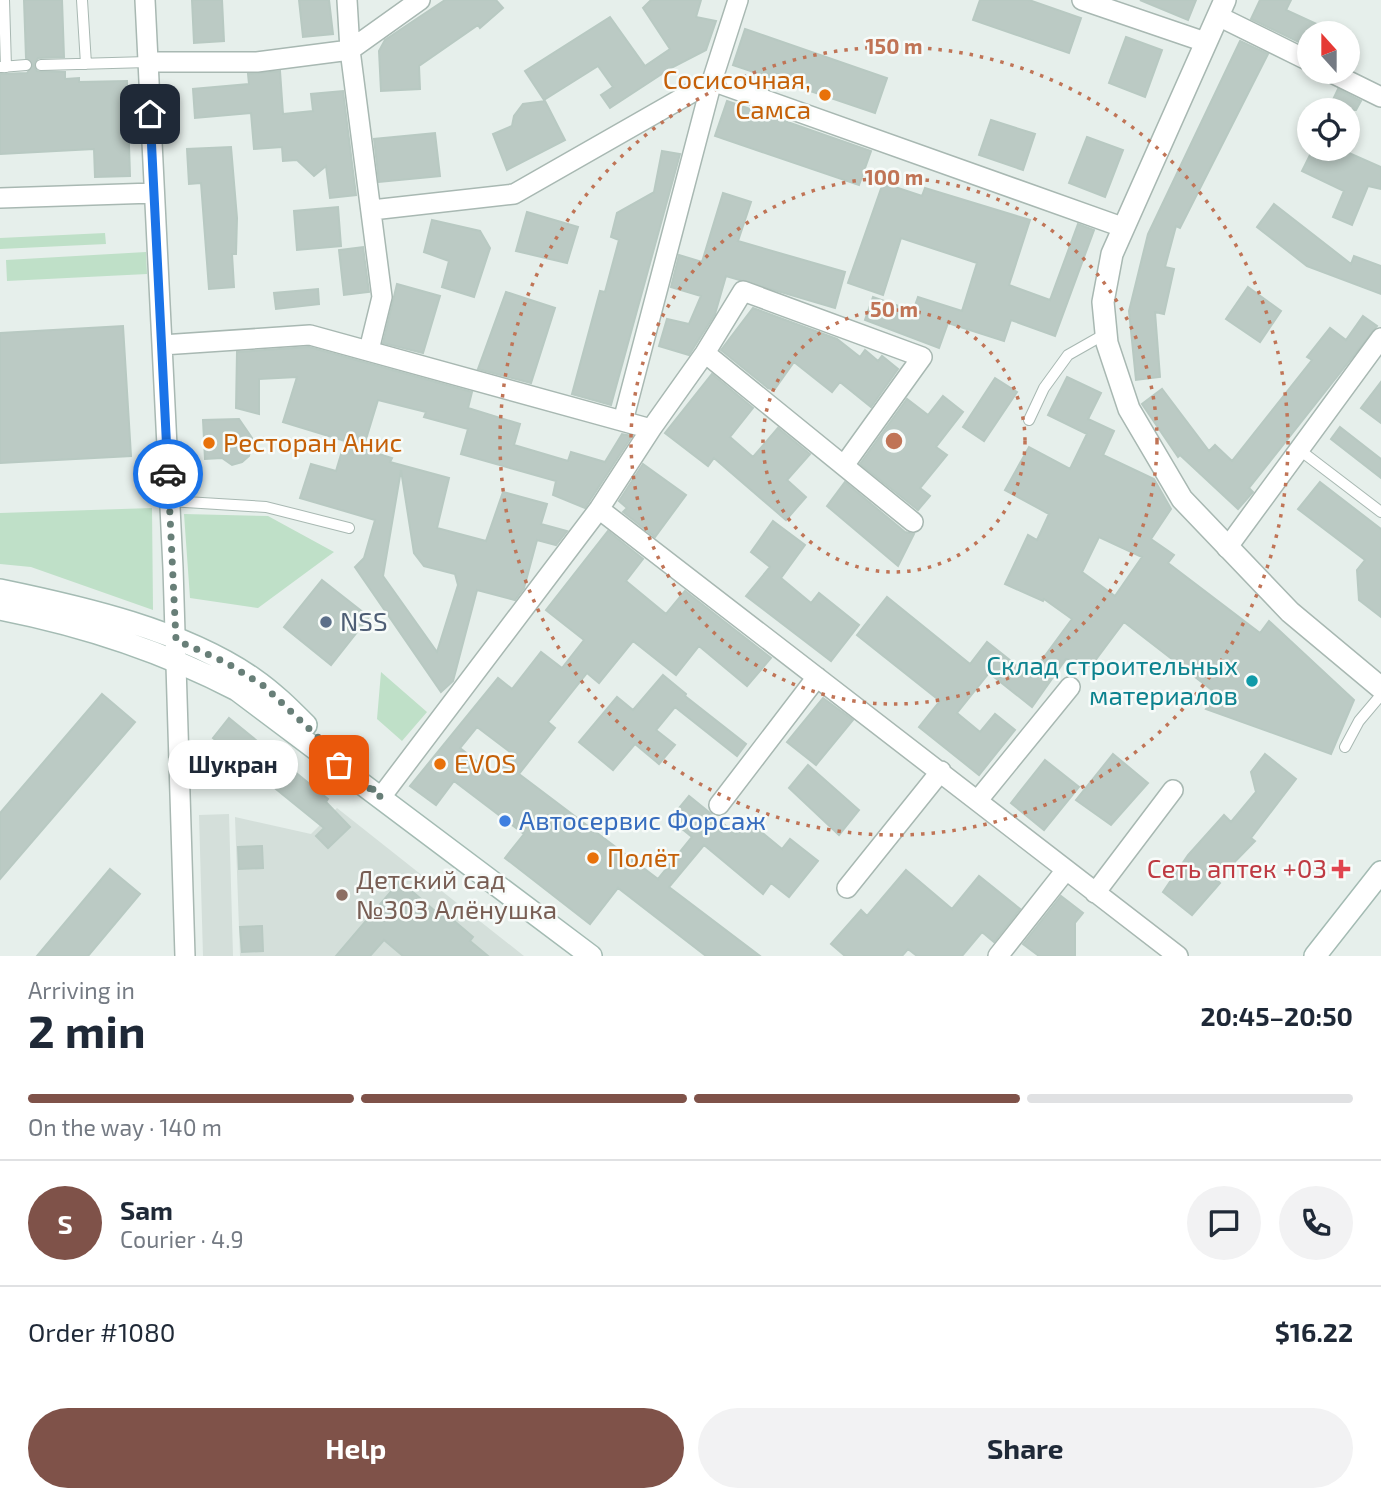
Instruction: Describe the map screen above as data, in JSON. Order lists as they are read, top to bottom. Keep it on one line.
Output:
{"places":{"other":["Сосисочная, Самса","Ресторан Анис","NSS","Склад строительных материалов","EVOS","Шукран","Автосервис Форсаж","Полёт","Детский сад №303 Алёнушка"],"health":["Сеть аптек +03"]},"north":"top","page":{"bubble":"Шукран","heading":["2 min","Arriving in","20:45–20:50"],"panel":["Sam","Courier · 4.9","Order #1080","$16.22"],"bar":"On the way · 140 m","round":"S","buttons":["Help","Share"]},"rings":["150 m","100 m","50 m"]}
